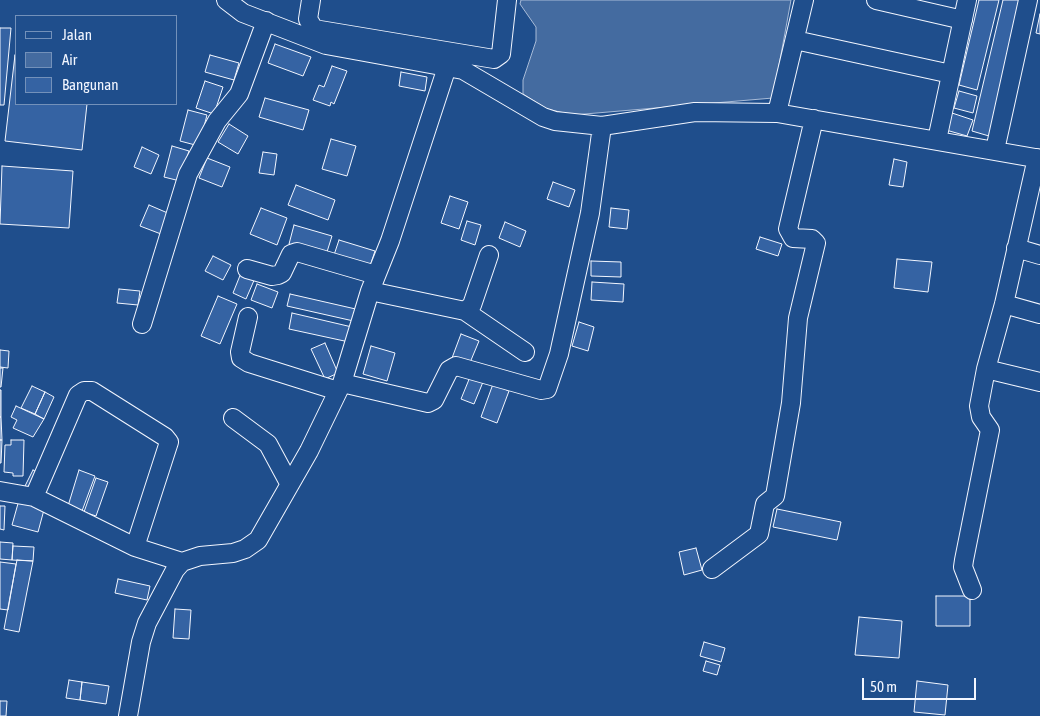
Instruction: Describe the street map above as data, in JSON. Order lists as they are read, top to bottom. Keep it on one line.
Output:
{"legend":["Jalan","Air","Bangunan"],"scale_bar":"50 m"}
